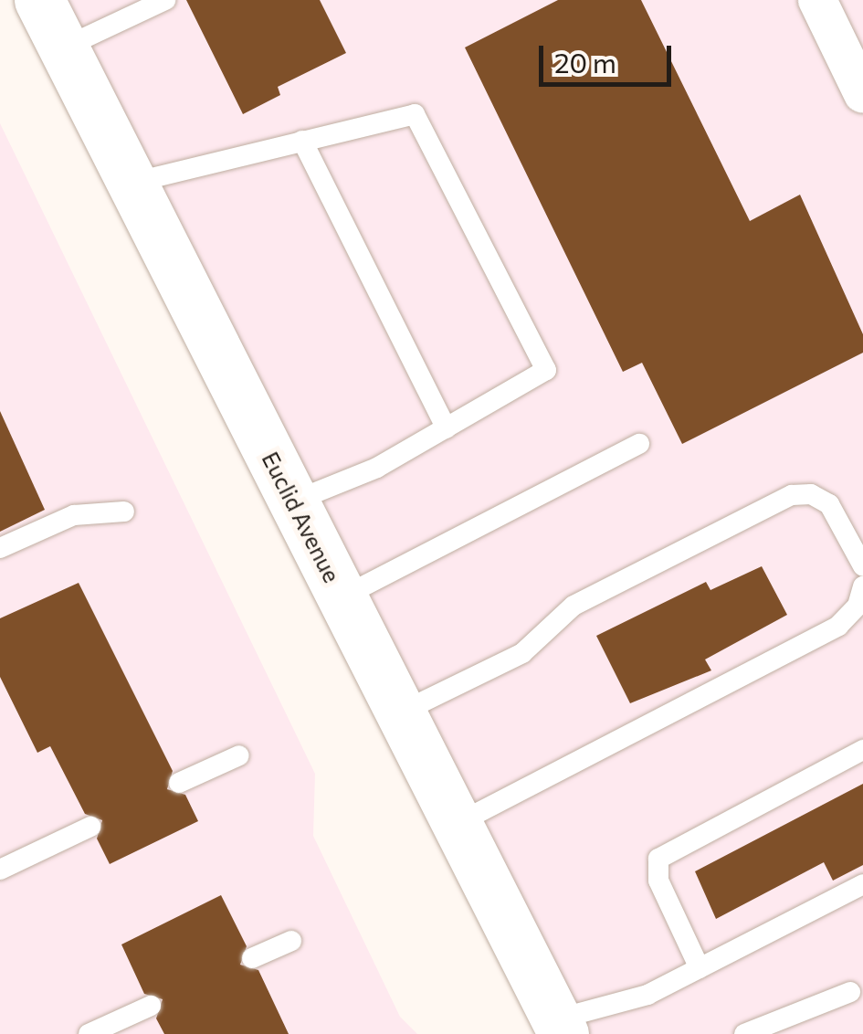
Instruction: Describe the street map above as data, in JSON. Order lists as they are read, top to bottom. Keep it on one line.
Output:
{"streets":{"main road":["Euclid Avenue"]},"scale_bar":"20 m"}
